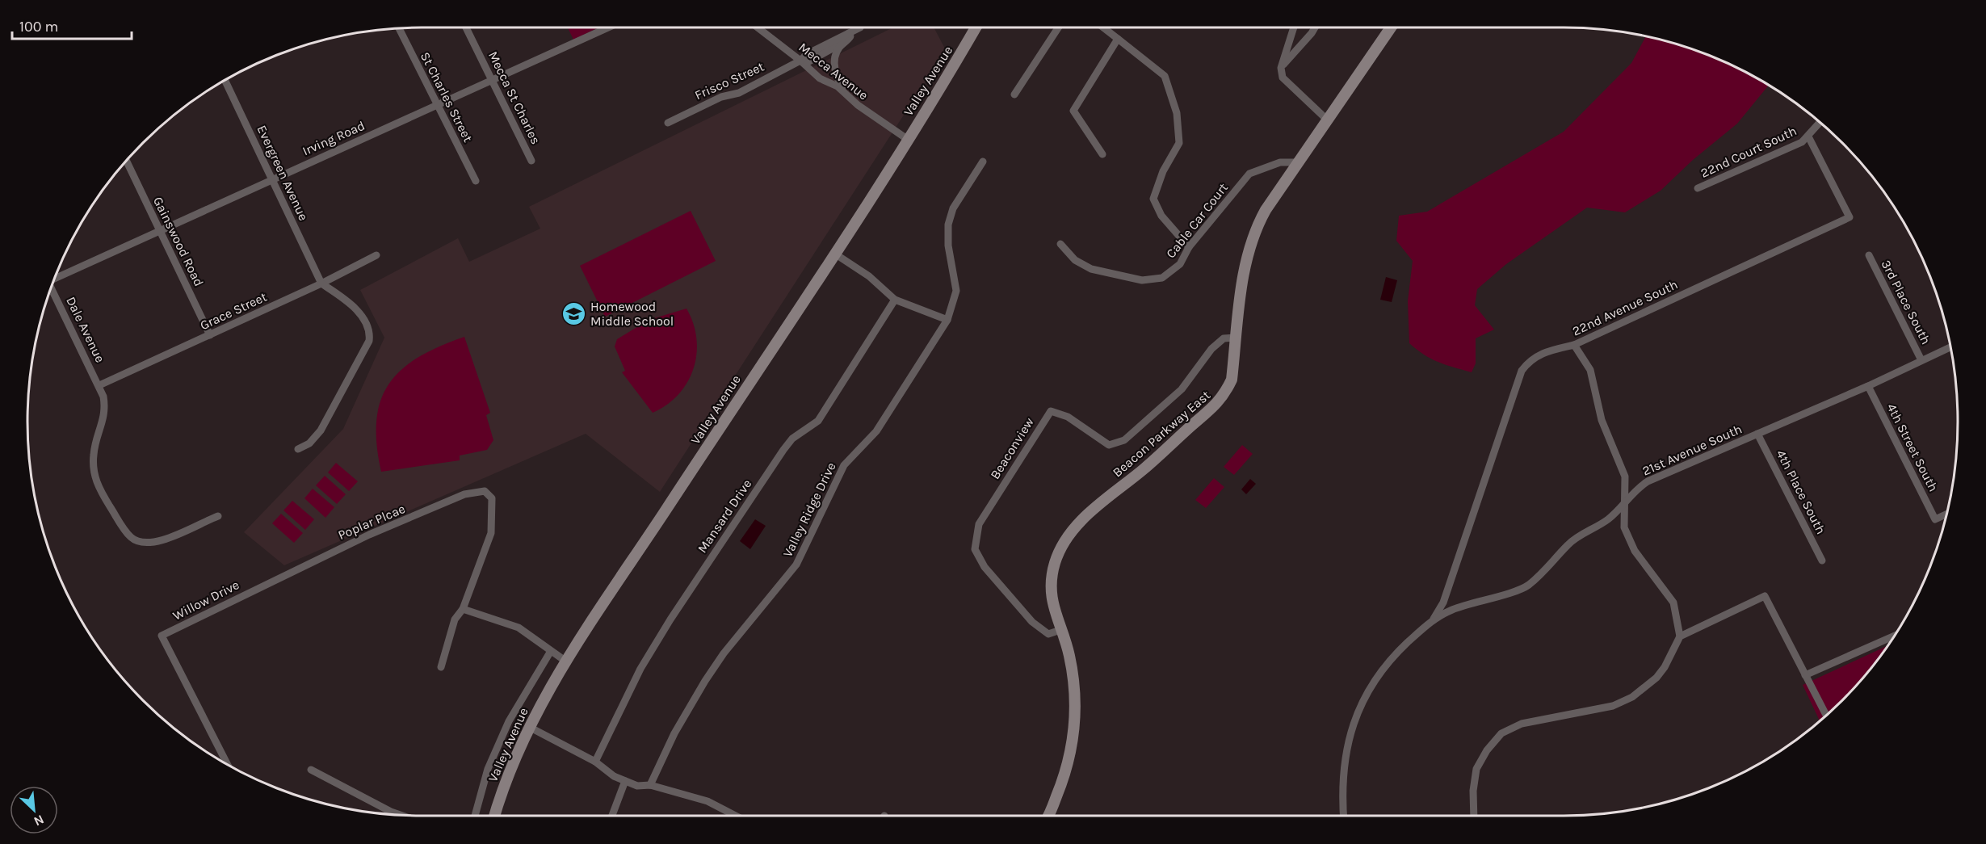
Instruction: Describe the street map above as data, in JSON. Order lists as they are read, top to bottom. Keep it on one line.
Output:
{"streets":{"main road":["Valley Avenue","Beacon Parkway East"],"street":["Mecca Avenue","Frisco Street","St Charles Street","Mecca St Charles","Irving Road","22nd Court South","Evergreen Avenue","Cable Car Court","Gainswood Road","3rd Place South","22nd Avenue South","Grace Street","Dale Avenue","4th Street South","Beaconview","21st Avenue South","4th Place South","Valley Ridge Drive","Mansard Drive","Poplar Plcae","Willow Drive"]},"crossings":[["Mecca Avenue","Frisco Street"],["Mecca Avenue","Valley Avenue"],["St Charles Street","Irving Road"],["Mecca St Charles","Irving Road"],["Irving Road","Evergreen Avenue"],["Irving Road","Gainswood Road"],["22nd Court South","22nd Avenue South"],["Evergreen Avenue","Grace Street"],["Cable Car Court","Beacon Parkway East"],["Gainswood Road","Grace Street"],["3rd Place South","21st Avenue South"],["22nd Avenue South","21st Avenue South"],["Grace Street","Dale Avenue"],["Beacon Parkway East","Beaconview"],["4th Street South","21st Avenue South"],["21st Avenue South","4th Place South"],["Poplar Plcae","Willow Drive"]],"places":{"school or university":["Homewood Middle School"]},"scale_bar":"100 m","north":"bottom right"}
